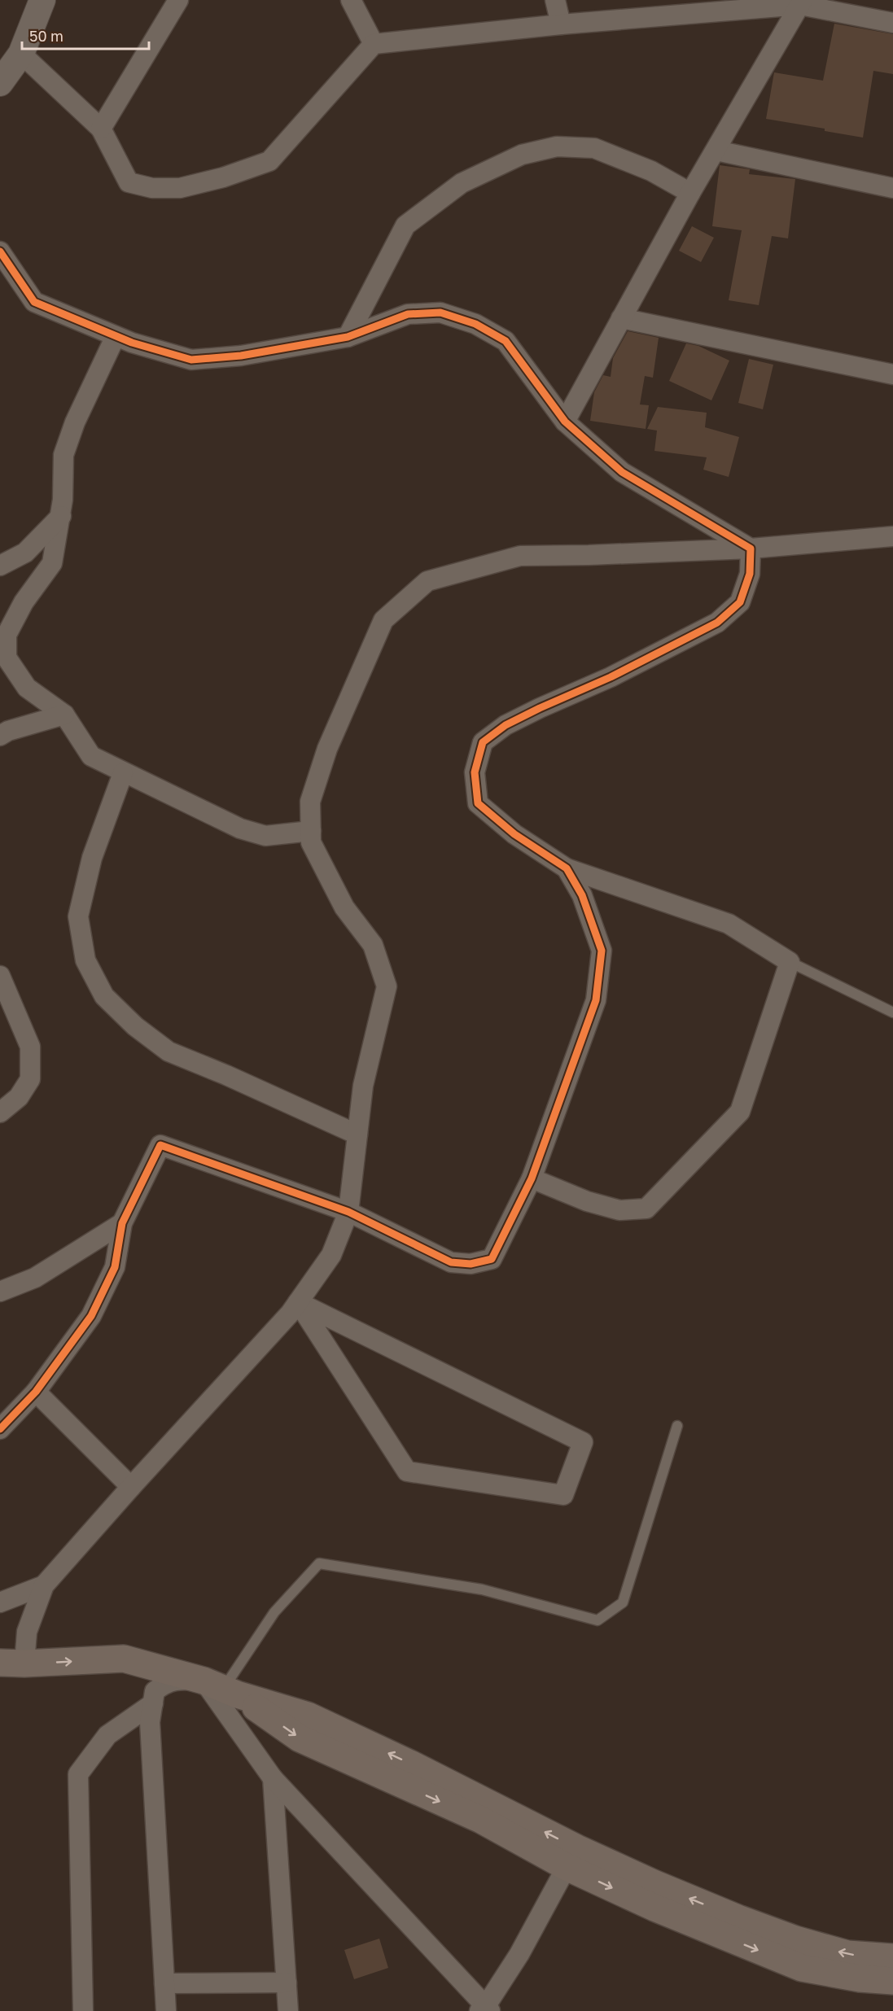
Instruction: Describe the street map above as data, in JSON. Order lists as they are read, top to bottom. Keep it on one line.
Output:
{"scale_bar":"50 m"}
